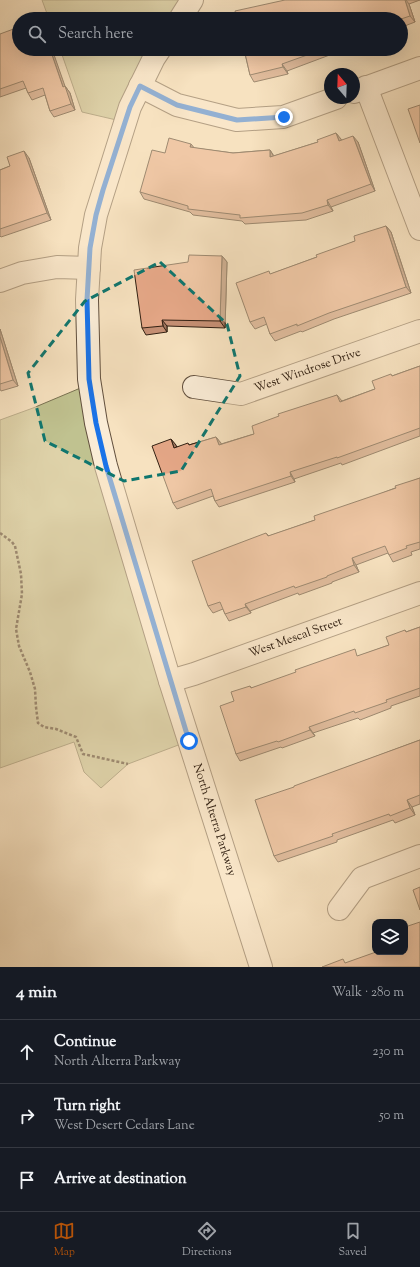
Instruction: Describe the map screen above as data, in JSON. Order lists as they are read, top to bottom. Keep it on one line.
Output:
{"streets":{"street":["West Windrose Drive","West Mescal Street","North Alterra Parkway"]},"crossings":[["West Mescal Street","North Alterra Parkway"]],"north":"top","page":{"search":"Search here","heading":["4 min","Walk · 280 m"],"list":[["Continue","North Alterra Parkway","230 m"],["Turn right","West Desert Cedars Lane","50 m"],"Arrive at destination"],"nav":["Map","Directions","Saved"]}}
